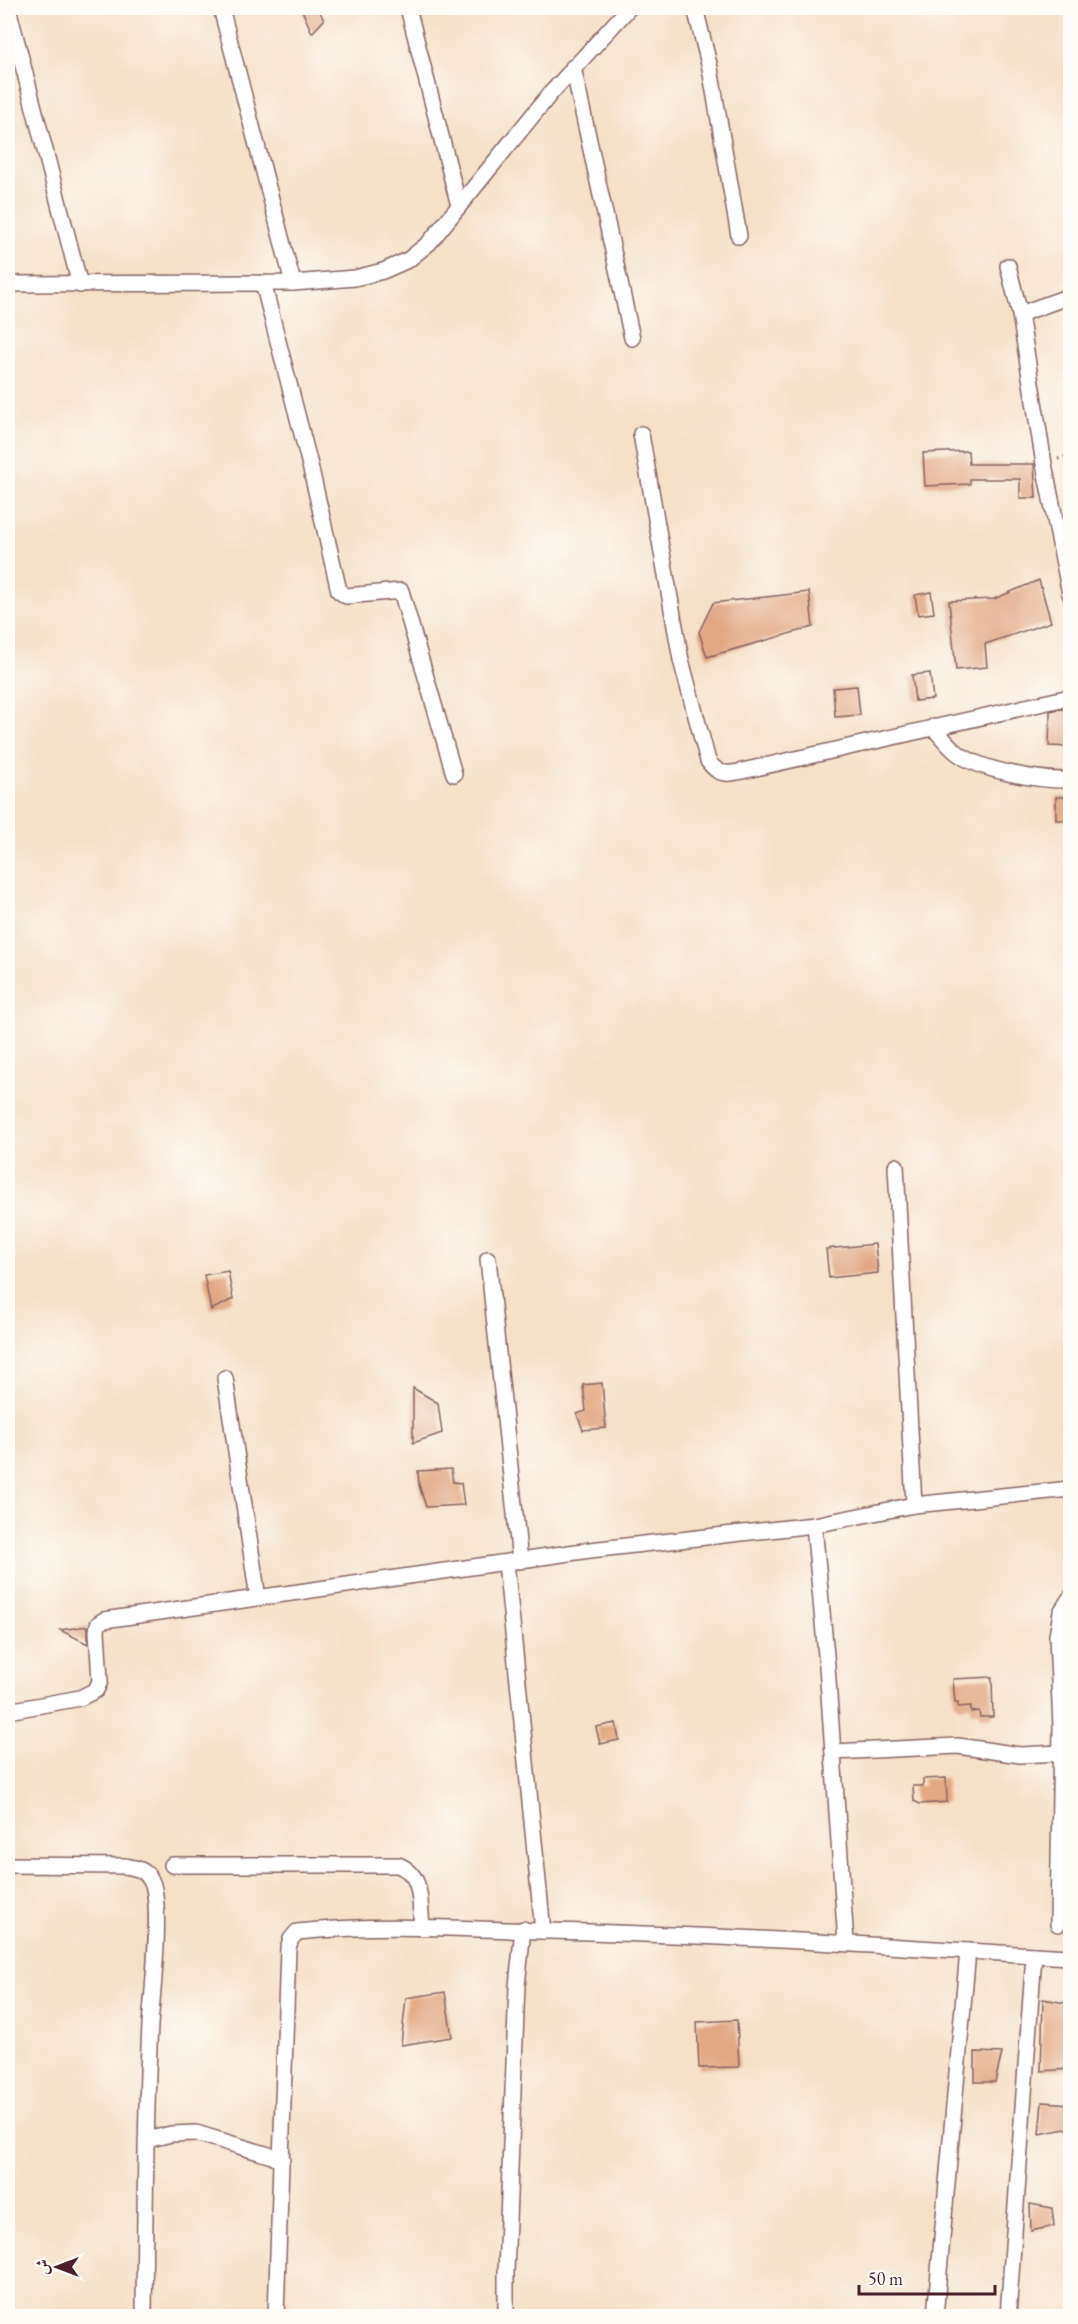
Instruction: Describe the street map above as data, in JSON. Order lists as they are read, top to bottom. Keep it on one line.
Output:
{"scale_bar":"50 m","north":"left"}
